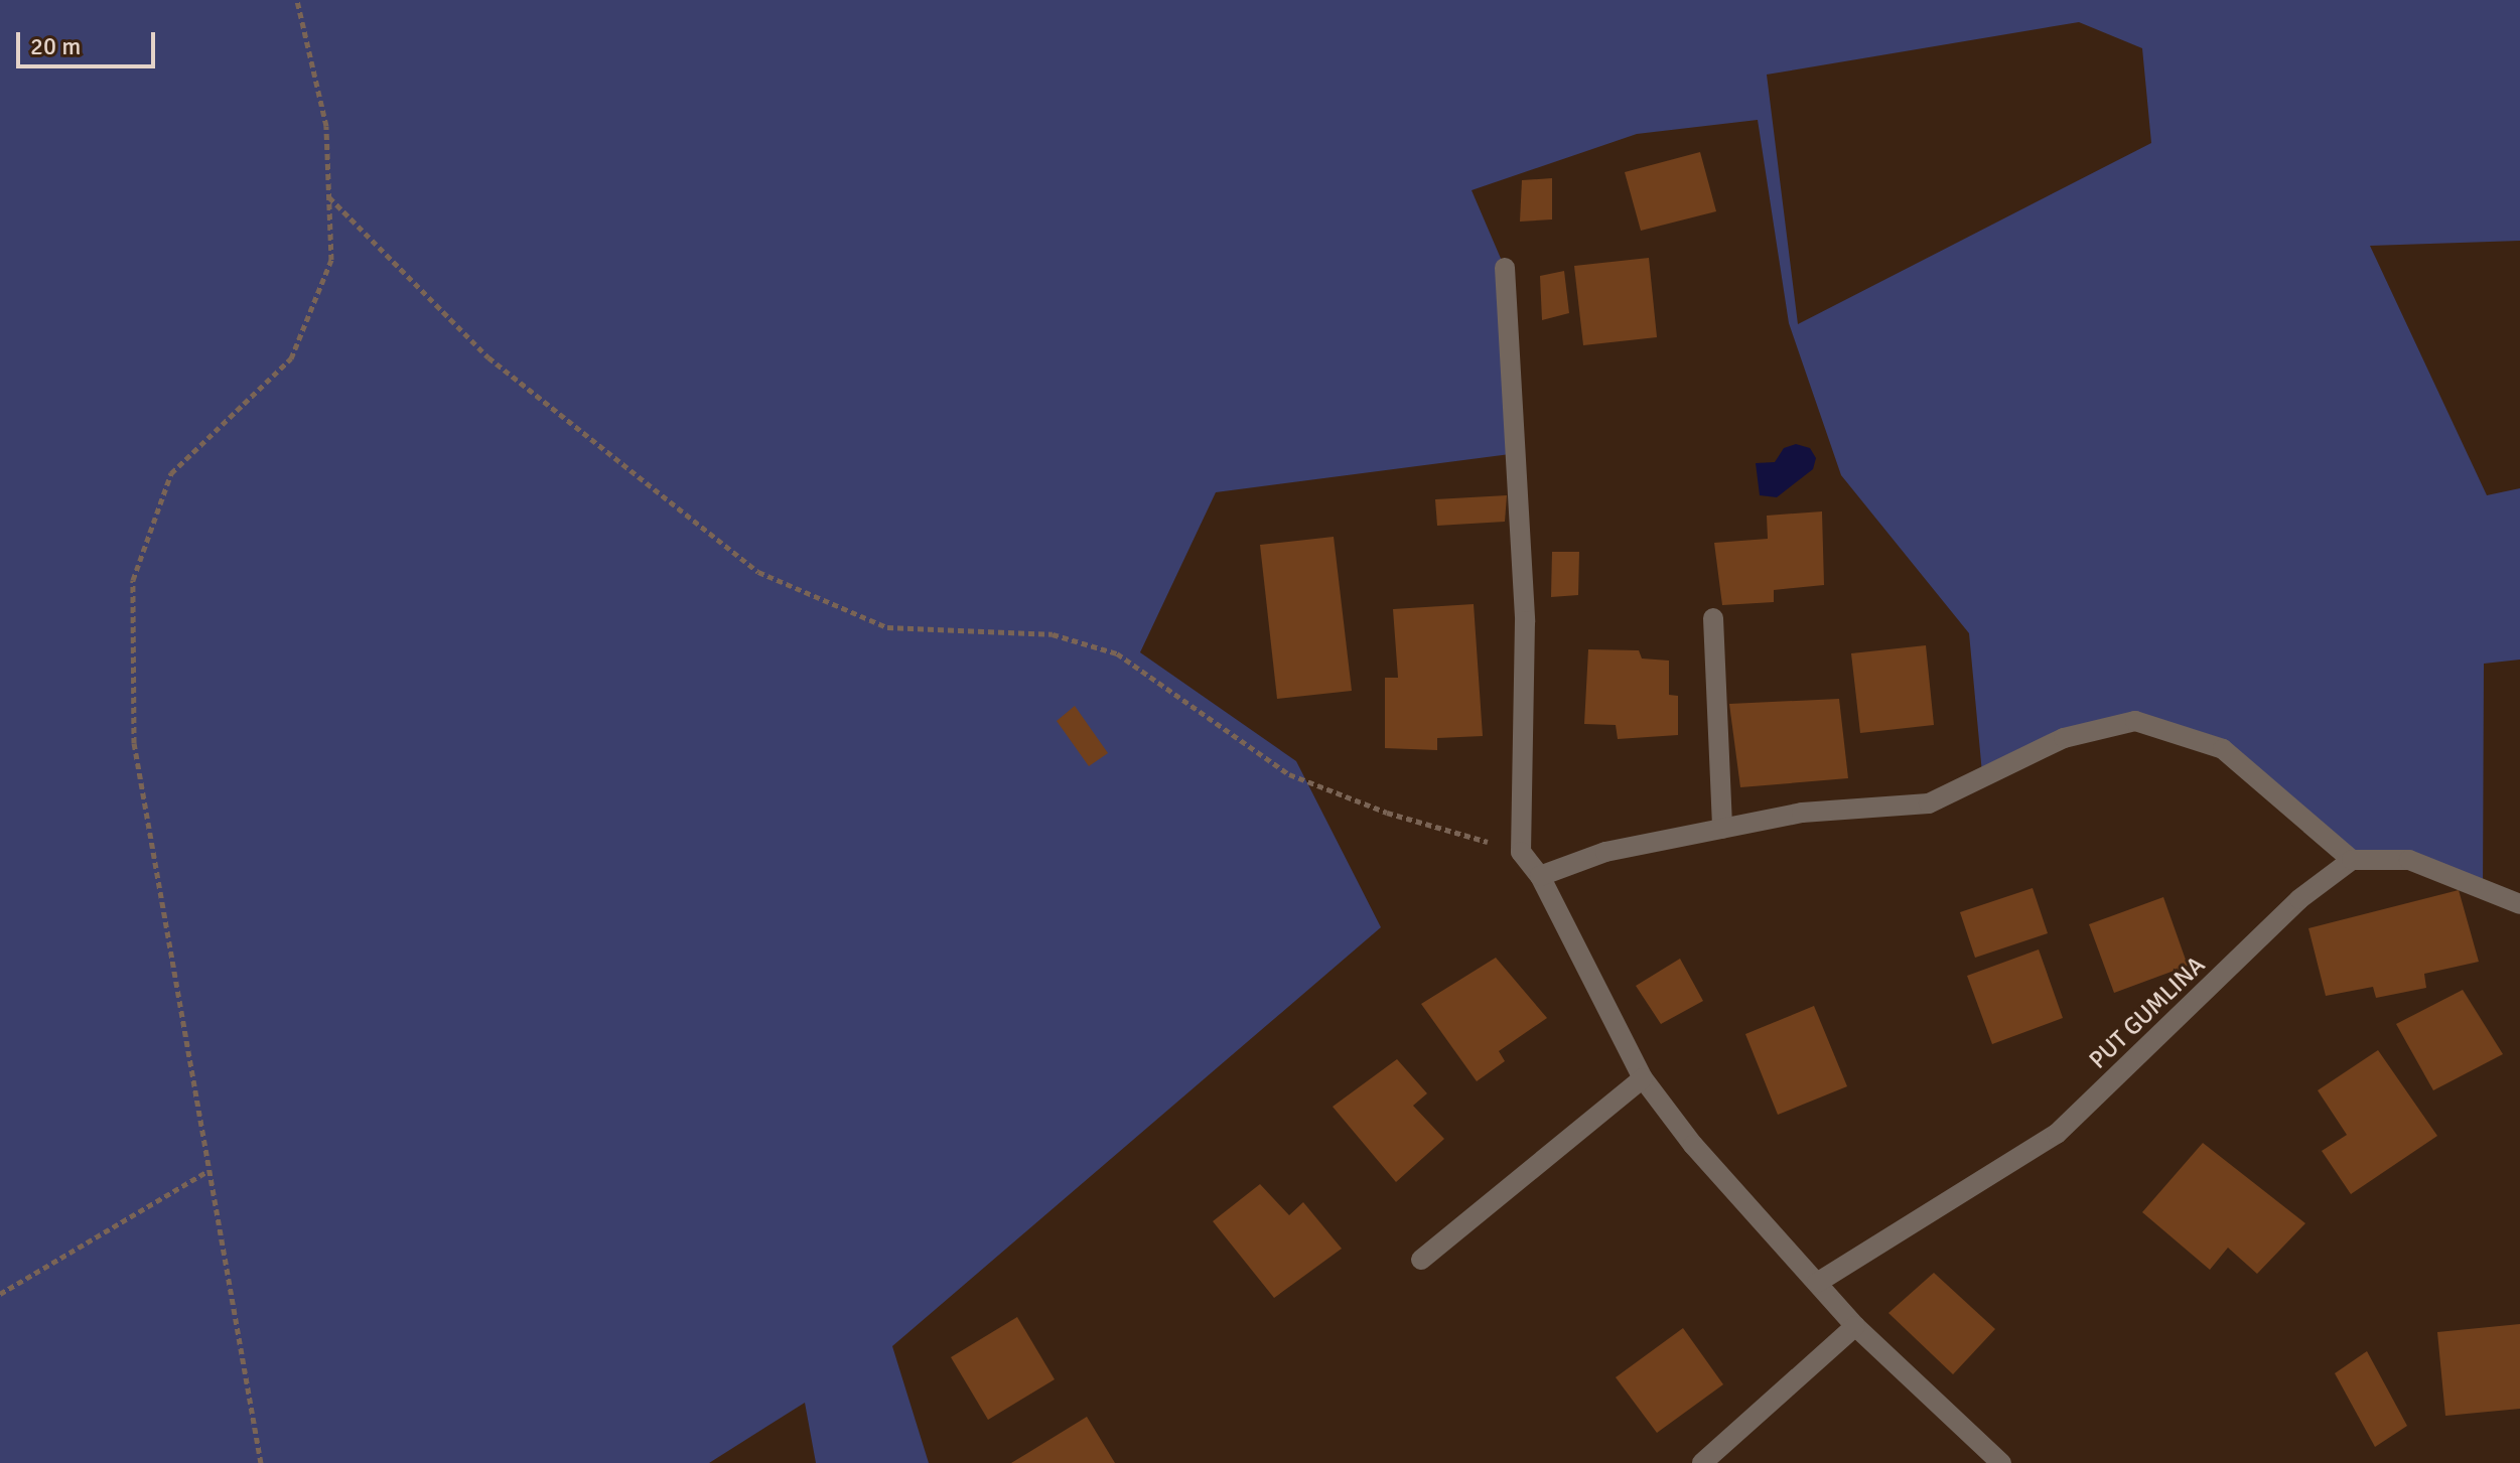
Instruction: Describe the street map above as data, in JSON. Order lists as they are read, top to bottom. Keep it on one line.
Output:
{"streets":{"street":["PUT GUMLINA"]},"scale_bar":"20 m"}
